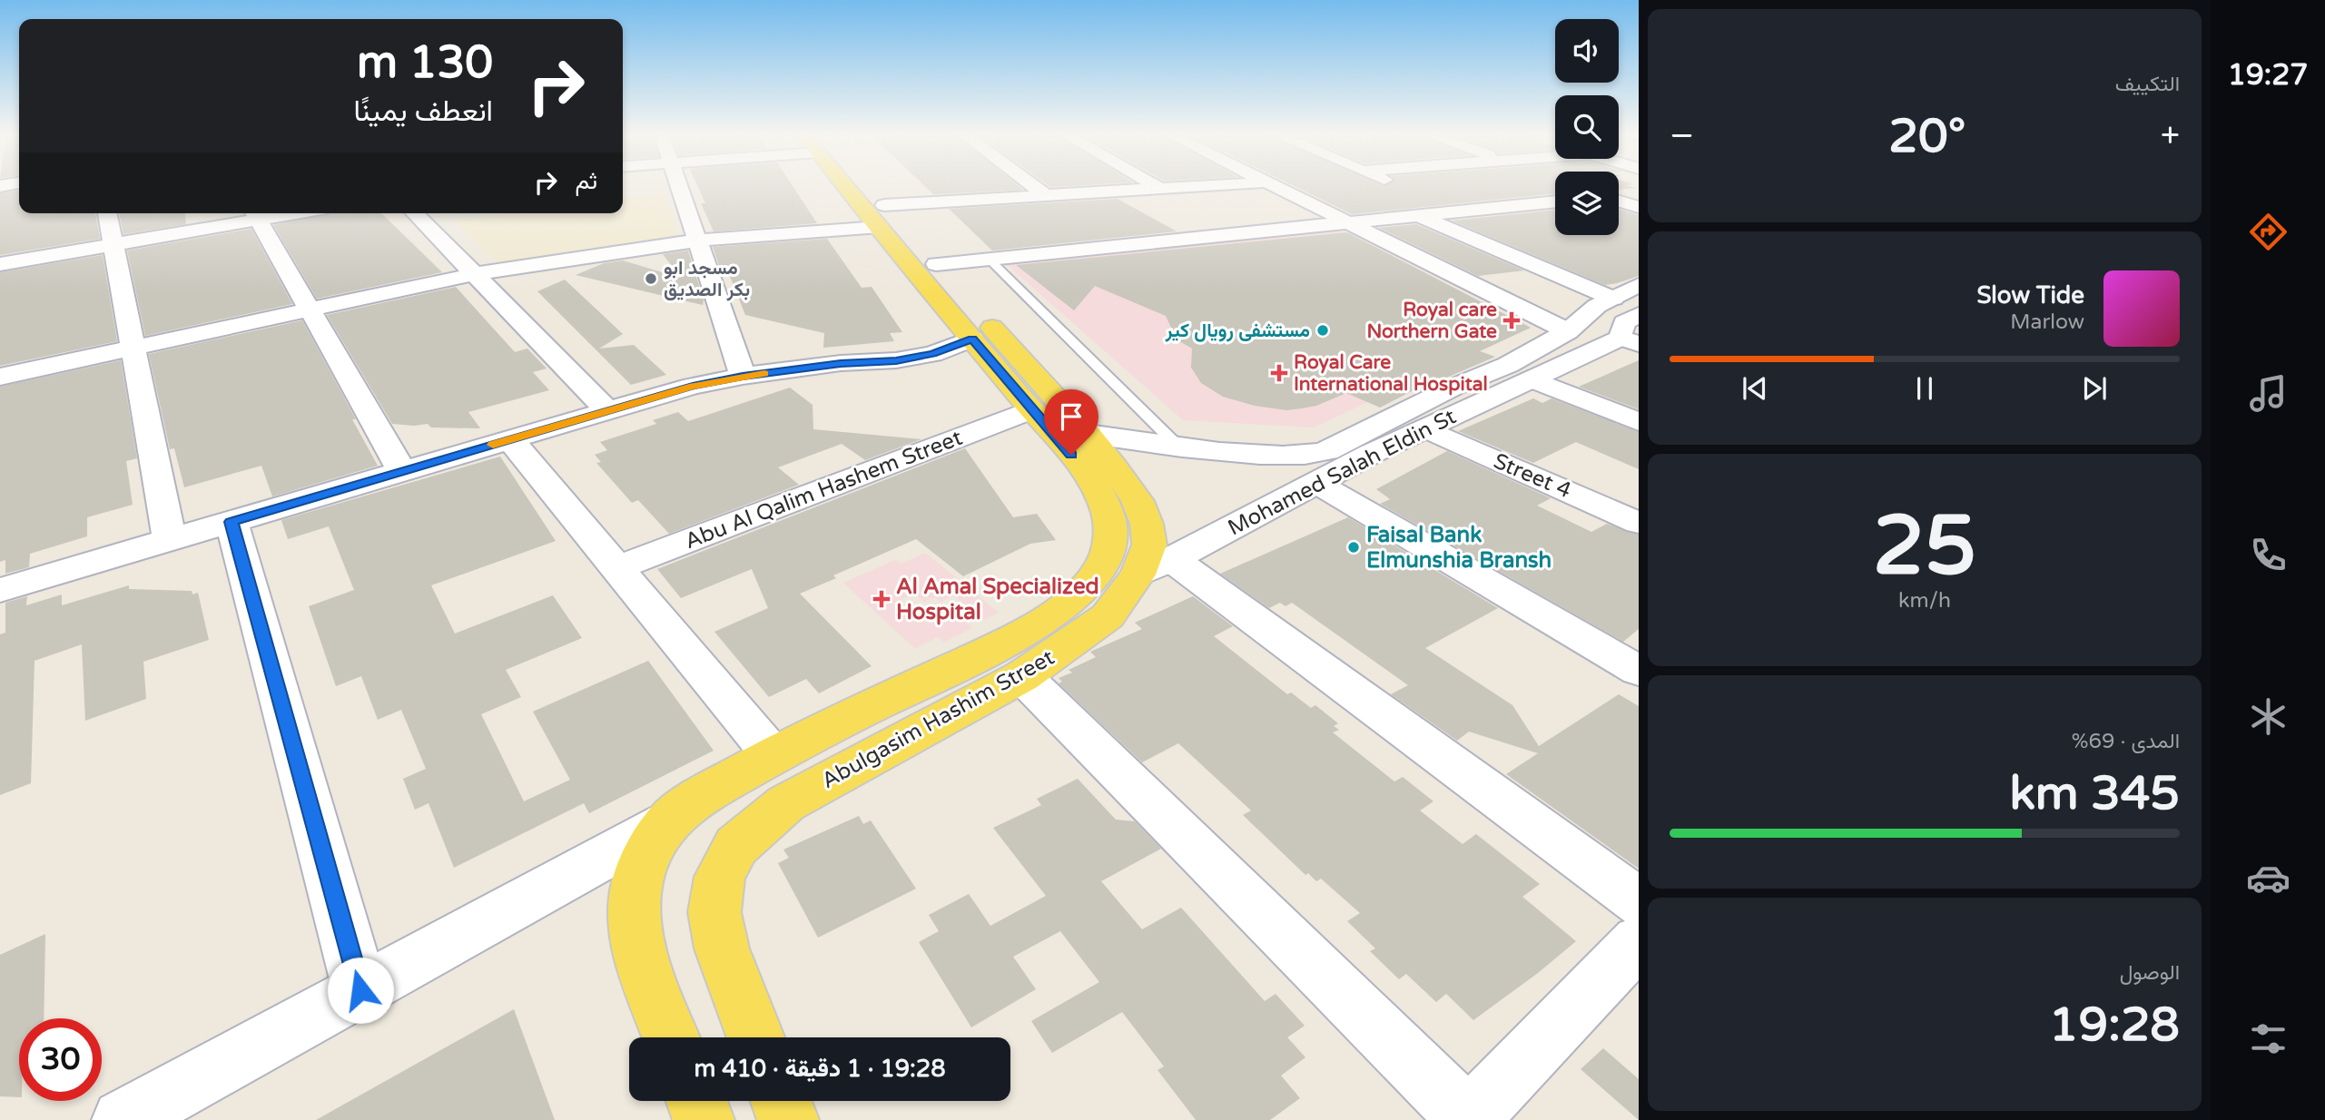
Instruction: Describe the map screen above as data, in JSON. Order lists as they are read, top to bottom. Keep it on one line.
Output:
{"streets":{"main road":["Abulgasim Hashim Street"],"street":["Mohamed Salah Eldin St","Street 4","Abu Al Qalim Hashem Street"]},"crossings":[["Mohamed Salah Eldin St","Street 4"],["Mohamed Salah Eldin St","Abulgasim Hashim Street"],["Abu Al Qalim Hashem Street","Abulgasim Hashim Street"]],"places":{"other":["مسجد ابو بكر الصديق","مستشفى رويال كير","Faisal Bank Elmunshia Bransh"],"health":["Royal care Northern Gate","Royal Care International Hospital","Al Amal Specialized Hospital"]},"page":{"tabs":"19:27","tile":["التكييف",["25","km/h"],["المدى · 69%","345 km"],["الوصول","19:28"]],"turn":["130 m","انعطف يمينًا"],"heat":["−","20°","+"],"then":"ثم","song":["Slow Tide","Marlow"],"limit":"30","trip":"19:28 · 1 دقيقة · 410 m"}}
